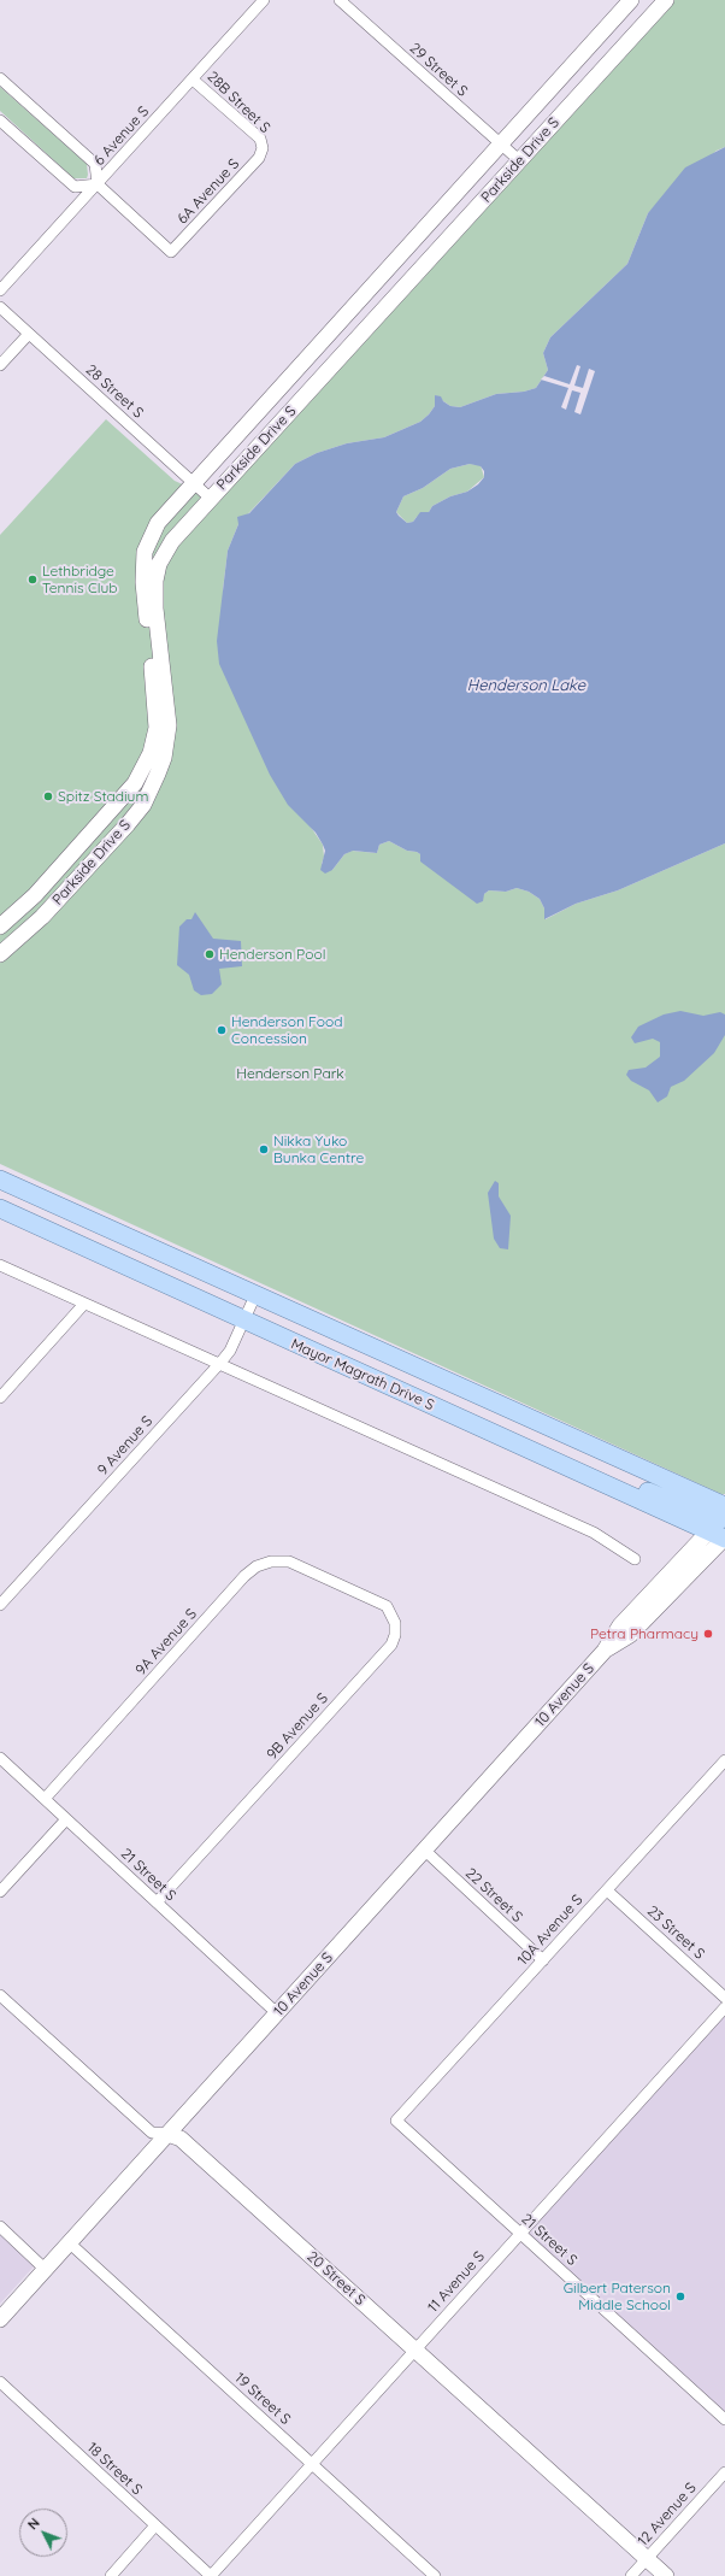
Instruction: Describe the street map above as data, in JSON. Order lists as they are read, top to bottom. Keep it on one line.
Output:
{"streets":{"main road":["Mayor Magrath Drive S"],"street":["29 Street S","28B Street S","6 Avenue S","Parkside Drive S","6A Avenue S","28 Street S","9 Avenue S","9A Avenue S","10 Avenue S","9B Avenue S","21 Street S","22 Street S","10A Avenue S","23 Street S","20 Street S","11 Avenue S","19 Street S","18 Street S","12 Avenue S"]},"crossings":[["29 Street S","Parkside Drive S"],["28B Street S","6 Avenue S"],["28B Street S","6A Avenue S"],["6 Avenue S","6A Avenue S"],["Parkside Drive S","28 Street S"],["Mayor Magrath Drive S","9 Avenue S"],["Mayor Magrath Drive S","10 Avenue S"],["9A Avenue S","9B Avenue S"],["9A Avenue S","21 Street S"],["10 Avenue S","21 Street S"],["10 Avenue S","22 Street S"],["10 Avenue S","20 Street S"],["10 Avenue S","19 Street S"],["9B Avenue S","21 Street S"],["21 Street S","10A Avenue S"],["21 Street S","11 Avenue S"],["22 Street S","10A Avenue S"],["10A Avenue S","23 Street S"],["20 Street S","11 Avenue S"],["20 Street S","12 Avenue S"],["11 Avenue S","19 Street S"],["11 Avenue S","18 Street S"]],"water":["Henderson Lake"],"parks":["Henderson Park"],"places":["Lethbridge Tennis Club","Spitz Stadium","Henderson Pool","Henderson Food Concession","Nikka Yuko Bunka Centre","Petra Pharmacy","Gilbert Paterson Middle School"],"north":"top left"}
